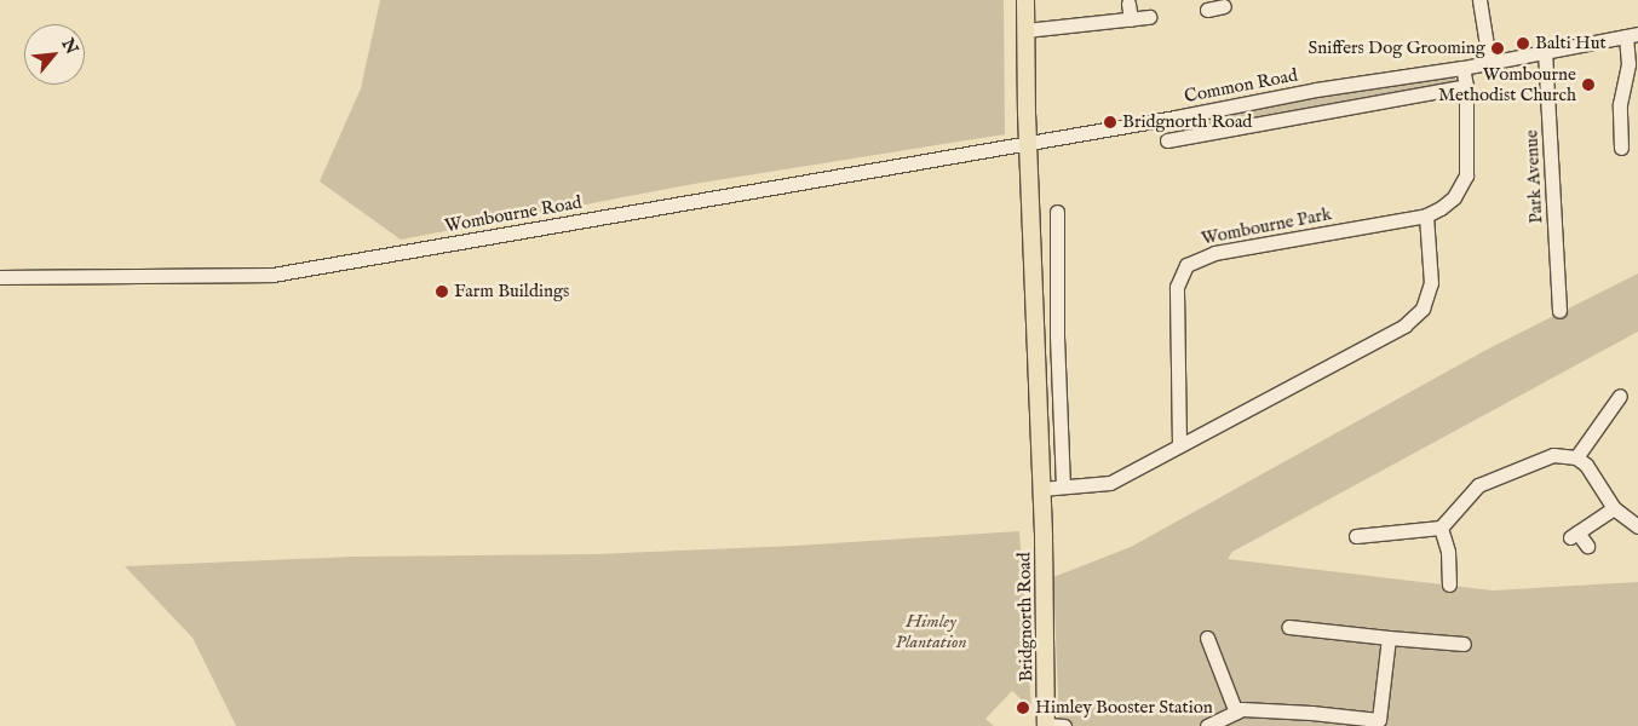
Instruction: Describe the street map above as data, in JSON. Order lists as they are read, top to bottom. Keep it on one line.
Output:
{"streets":{"main road":["Bridgnorth Road"],"street":["Common Road","Park Avenue","Wombourne Road","Wombourne Park"]},"crossings":[["Common Road","Park Avenue"],["Common Road","Wombourne Road"],["Common Road","Wombourne Park"],["Common Road","Bridgnorth Road"],["Wombourne Road","Bridgnorth Road"]],"parks":["Himley Plantation"],"places":["Balti Hut","Sniffers Dog Grooming","Wombourne Methodist Church","Bridgnorth Road","Farm Buildings","Himley Booster Station"],"north":"top right"}
